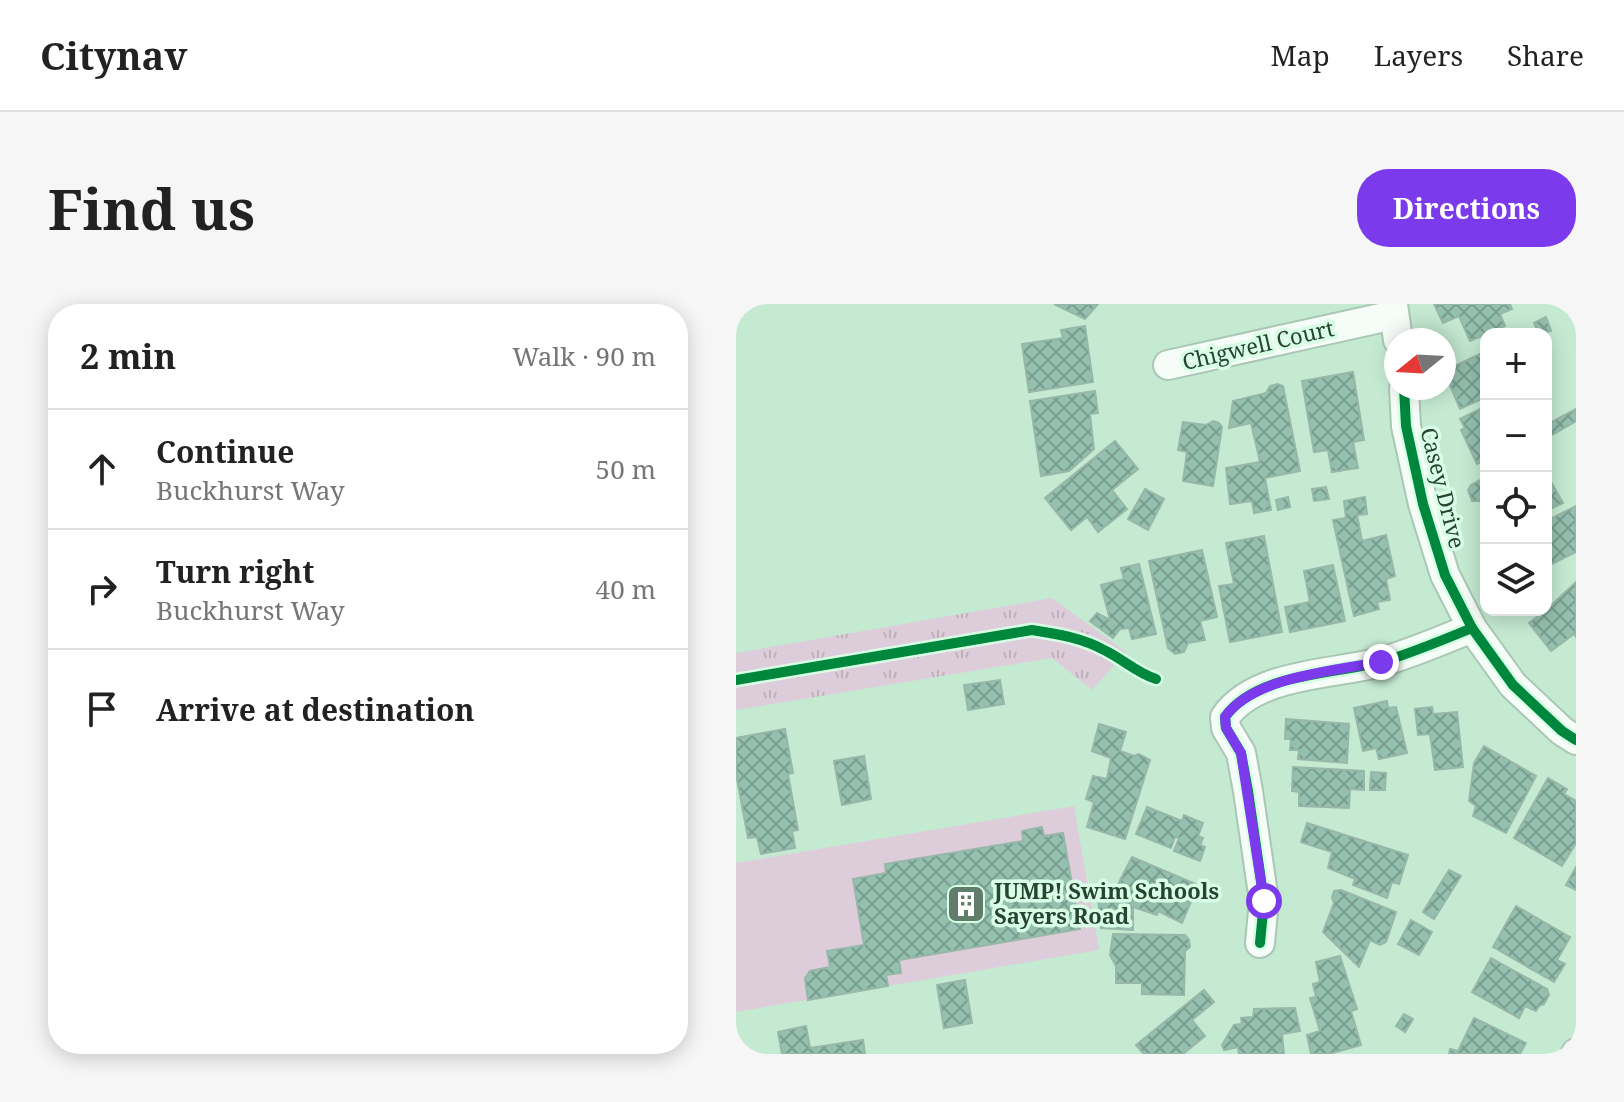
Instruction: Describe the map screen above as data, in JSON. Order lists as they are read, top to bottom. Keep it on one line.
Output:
{"streets":{"street":["Chigwell Court","Casey Drive"]},"places":{"building":["JUMP! Swim Schools Sayers Road"]},"north":"left","page":{"header":"Citynav","nav":["Map","Layers","Share"],"buttons":"Directions","title":"Find us","heading":["2 min","Walk · 90 m"],"map_buttons":["+","−"],"list":[["Continue","Buckhurst Way","50 m"],["Turn right","Buckhurst Way","40 m"],"Arrive at destination"]}}
